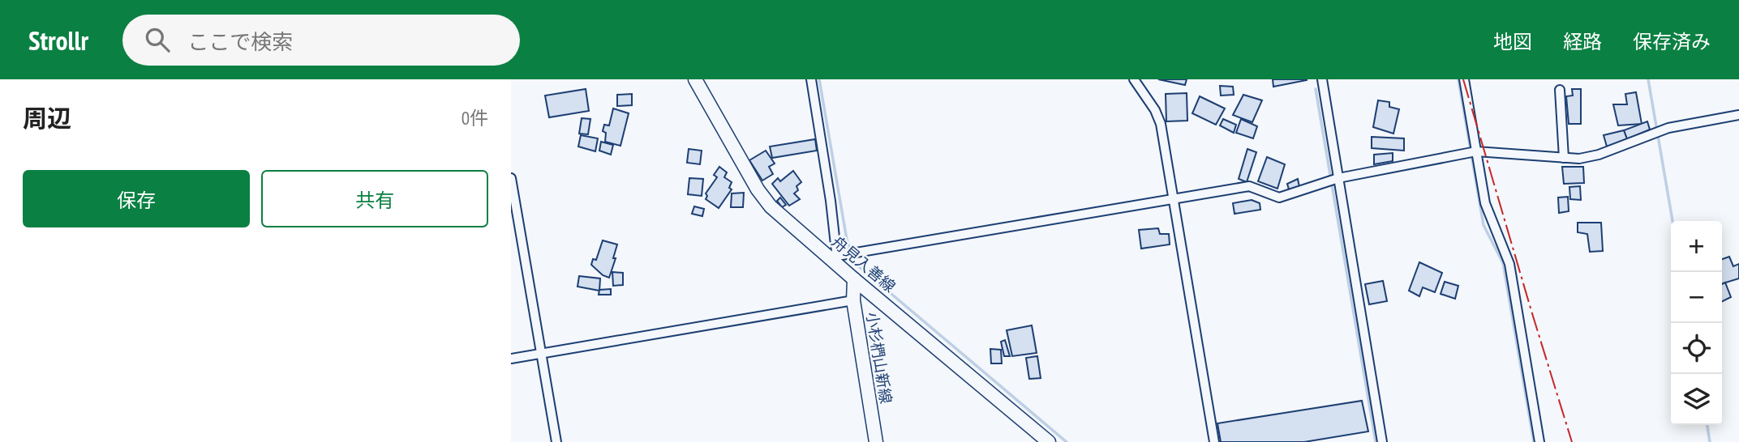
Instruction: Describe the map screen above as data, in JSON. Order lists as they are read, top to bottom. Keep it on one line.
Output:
{"streets":{"main road":["舟見入善線","小杉椚山新線"]},"crossings":[["舟見入善線","小杉椚山新線"]],"page":{"header":"Strollr","search":"ここで検索","nav":["地図","経路","保存済み"],"heading":["周辺","0件"],"buttons":["保存","共有"],"map_buttons":["+","−"]}}
